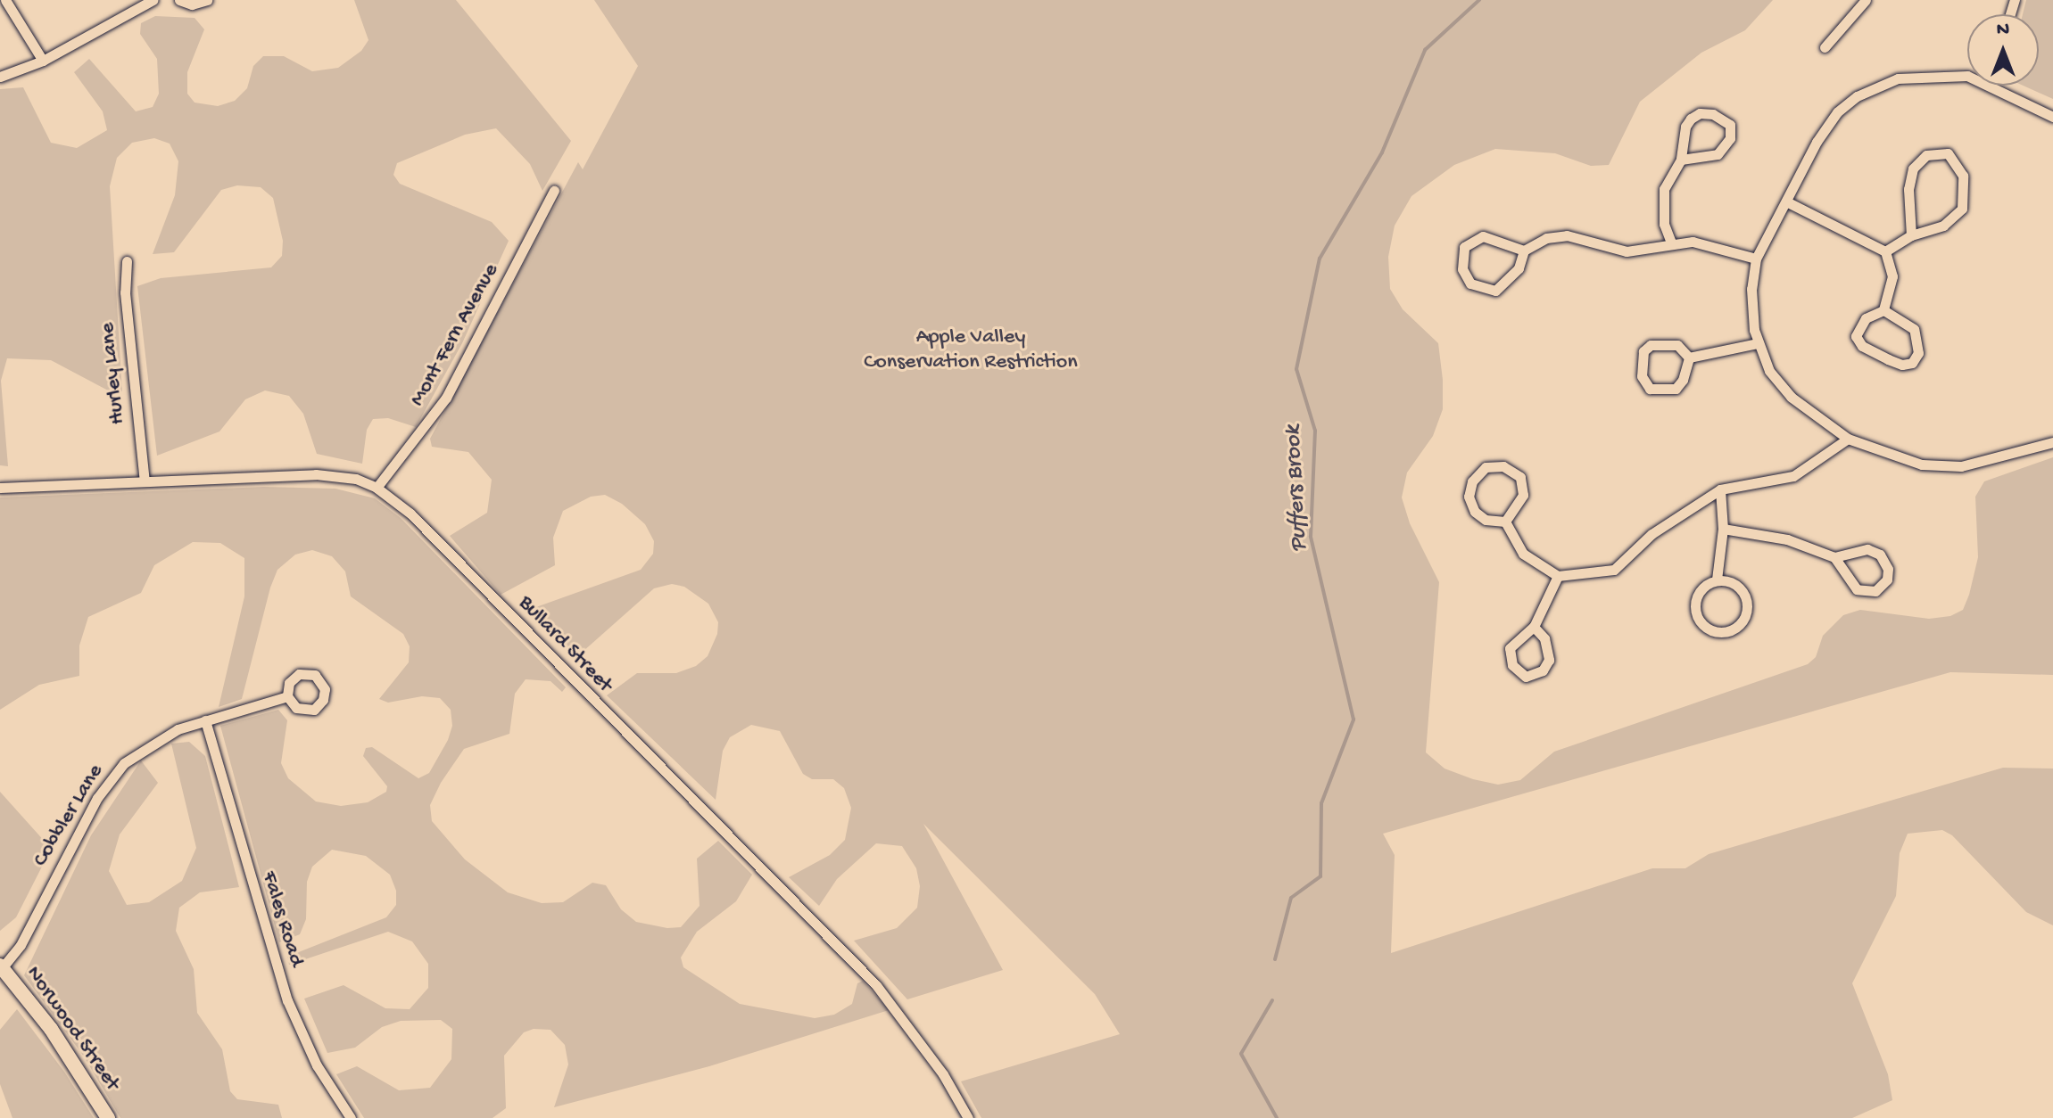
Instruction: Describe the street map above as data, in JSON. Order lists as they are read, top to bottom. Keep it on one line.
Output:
{"streets":{"main road":["Norwood Street"],"street":["Mont Fern Avenue","Hurley Lane","Bullard Street","Cobbler Lane","Fales Road"]},"crossings":[["Mont Fern Avenue","Bullard Street"],["Hurley Lane","Bullard Street"],["Cobbler Lane","Fales Road"],["Cobbler Lane","Norwood Street"]],"water":["Puffers Brook"],"parks":["Apple Valley Conservation Restriction"],"north":"top"}
